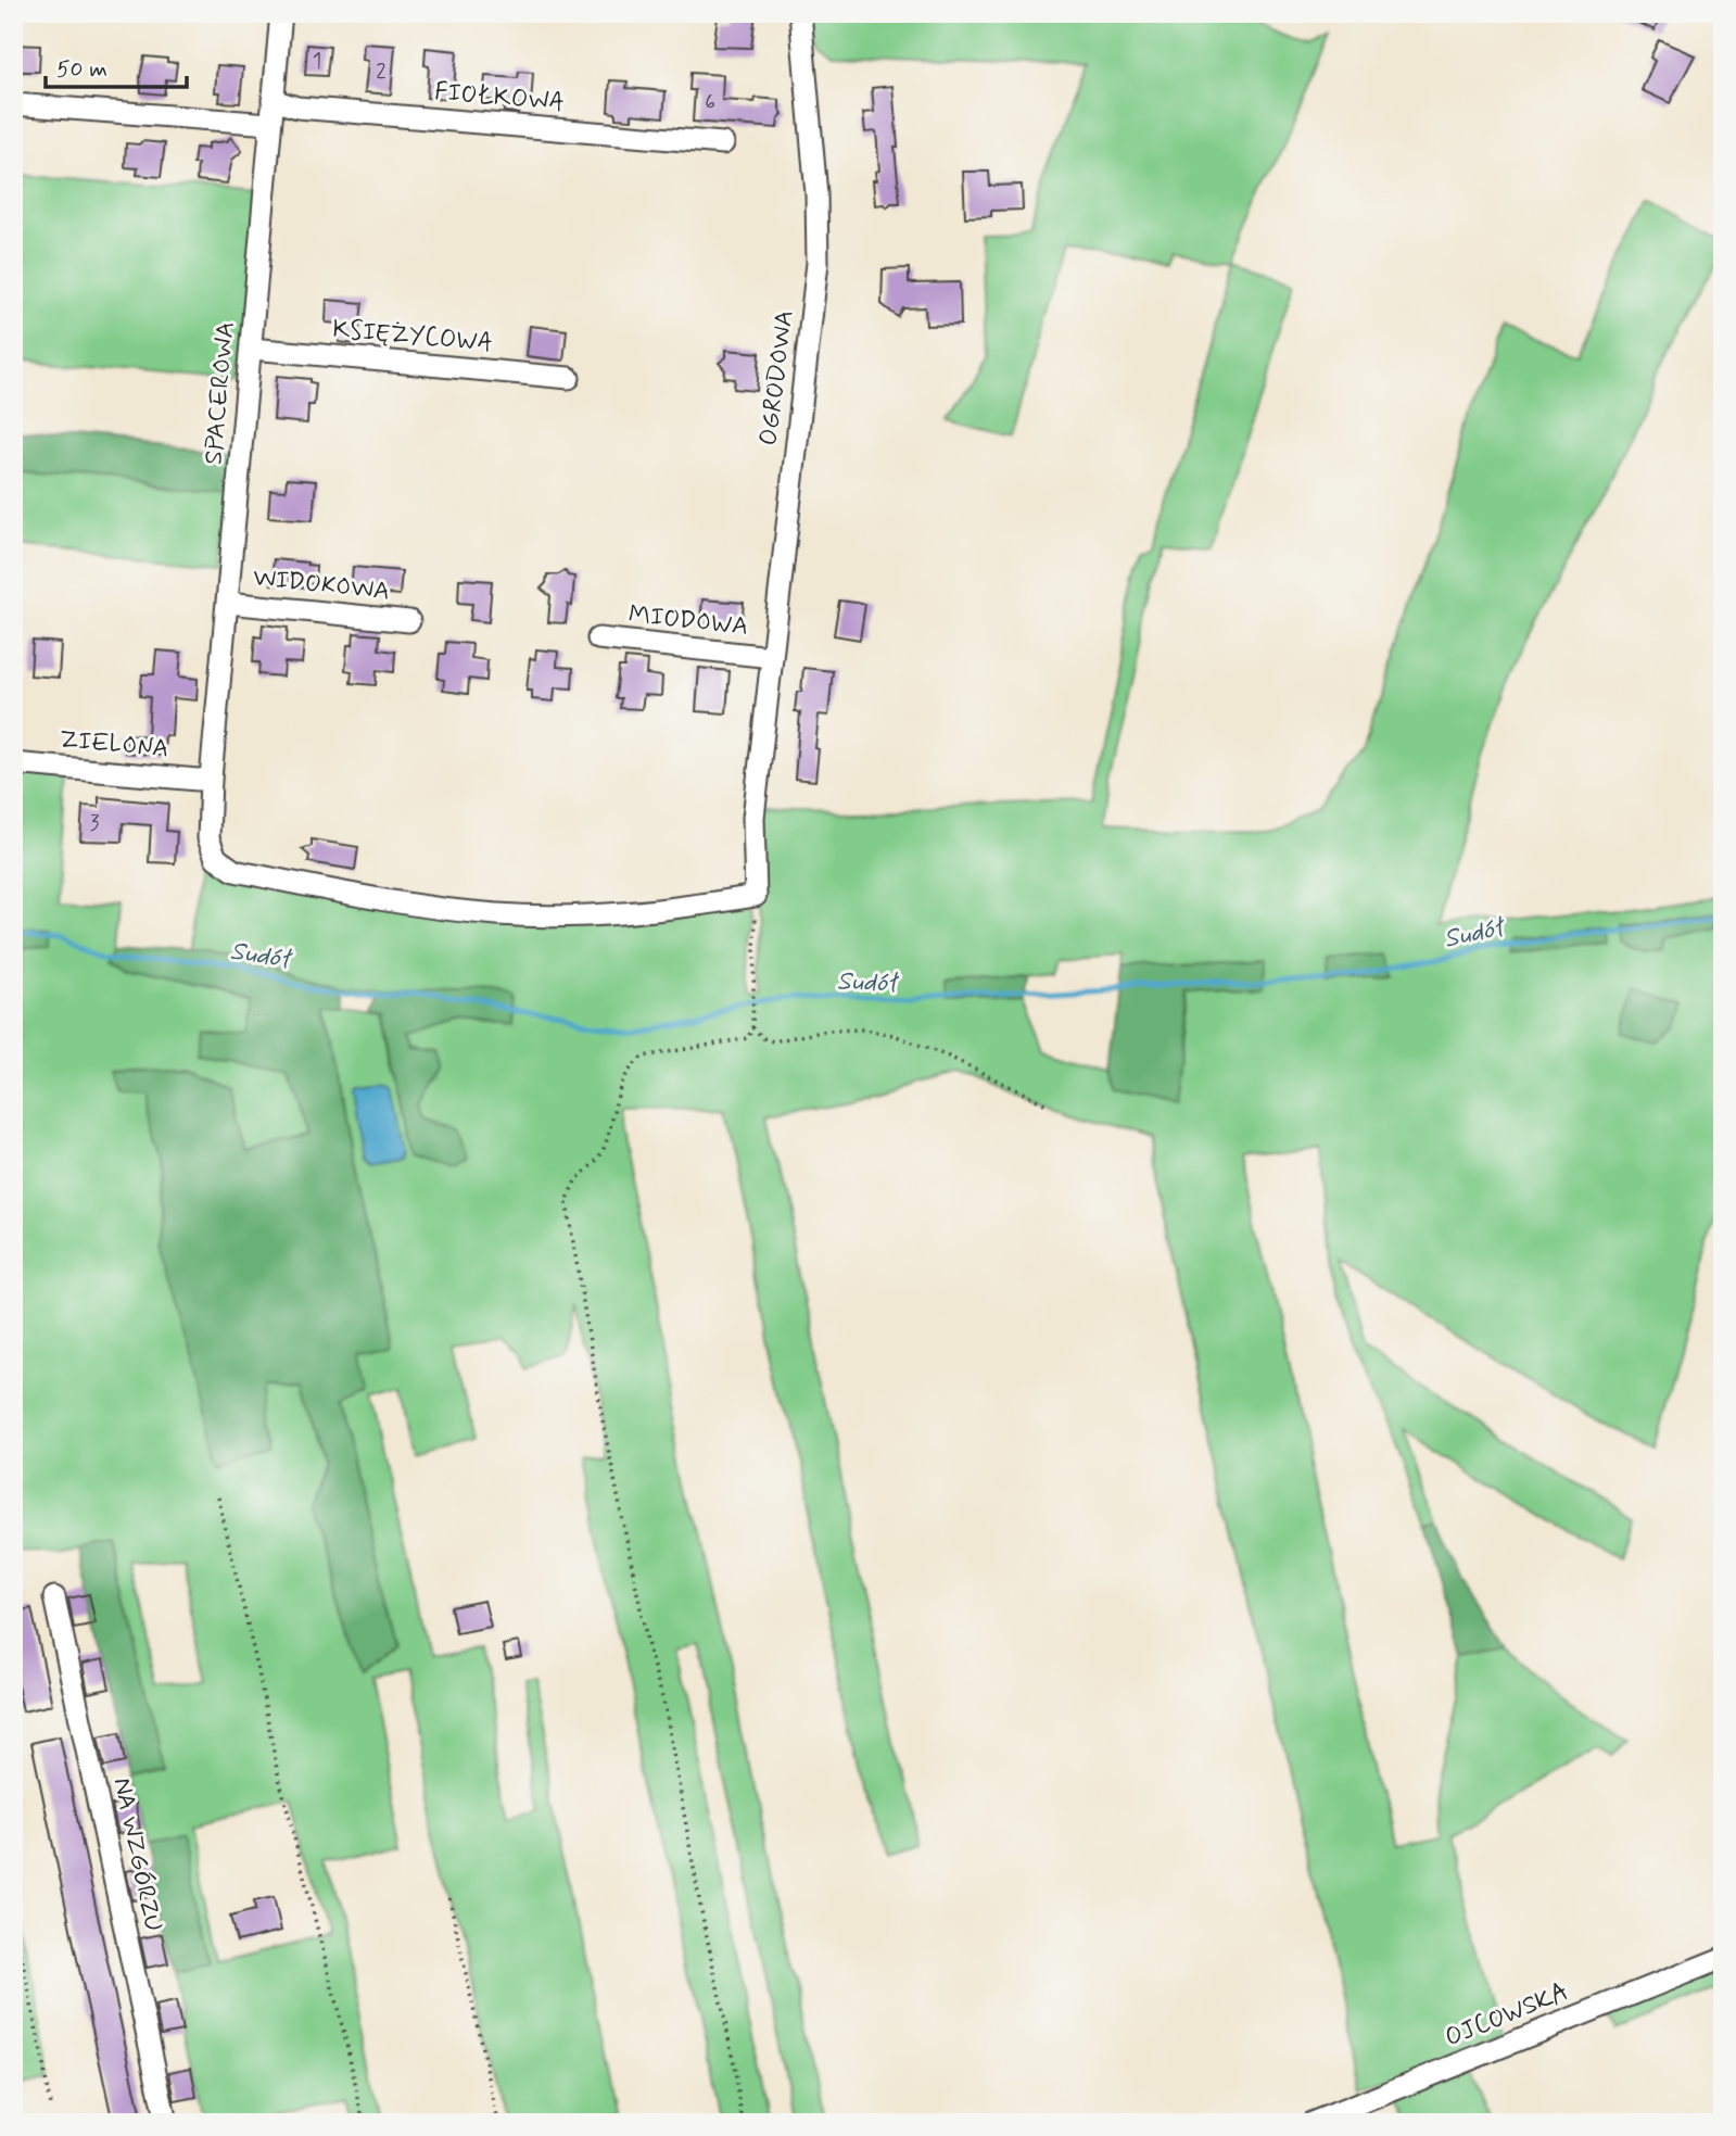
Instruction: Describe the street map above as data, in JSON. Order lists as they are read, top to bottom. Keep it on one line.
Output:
{"streets":{"street":["FIOŁKOWA","KSIĘŻYCOWA","OGRODOWA","SPACEROWA","WIDOKOWA","MIODOWA","ZIELONA","NA WZGÓRZU","OJCOWSKA"]},"crossings":[["FIOŁKOWA","SPACEROWA"],["KSIĘŻYCOWA","SPACEROWA"],["OGRODOWA","SPACEROWA"],["OGRODOWA","MIODOWA"],["SPACEROWA","WIDOKOWA"],["SPACEROWA","ZIELONA"]],"water":["Sudół"],"house_numbers":["1","2","6","3"],"scale_bar":"50 m"}
